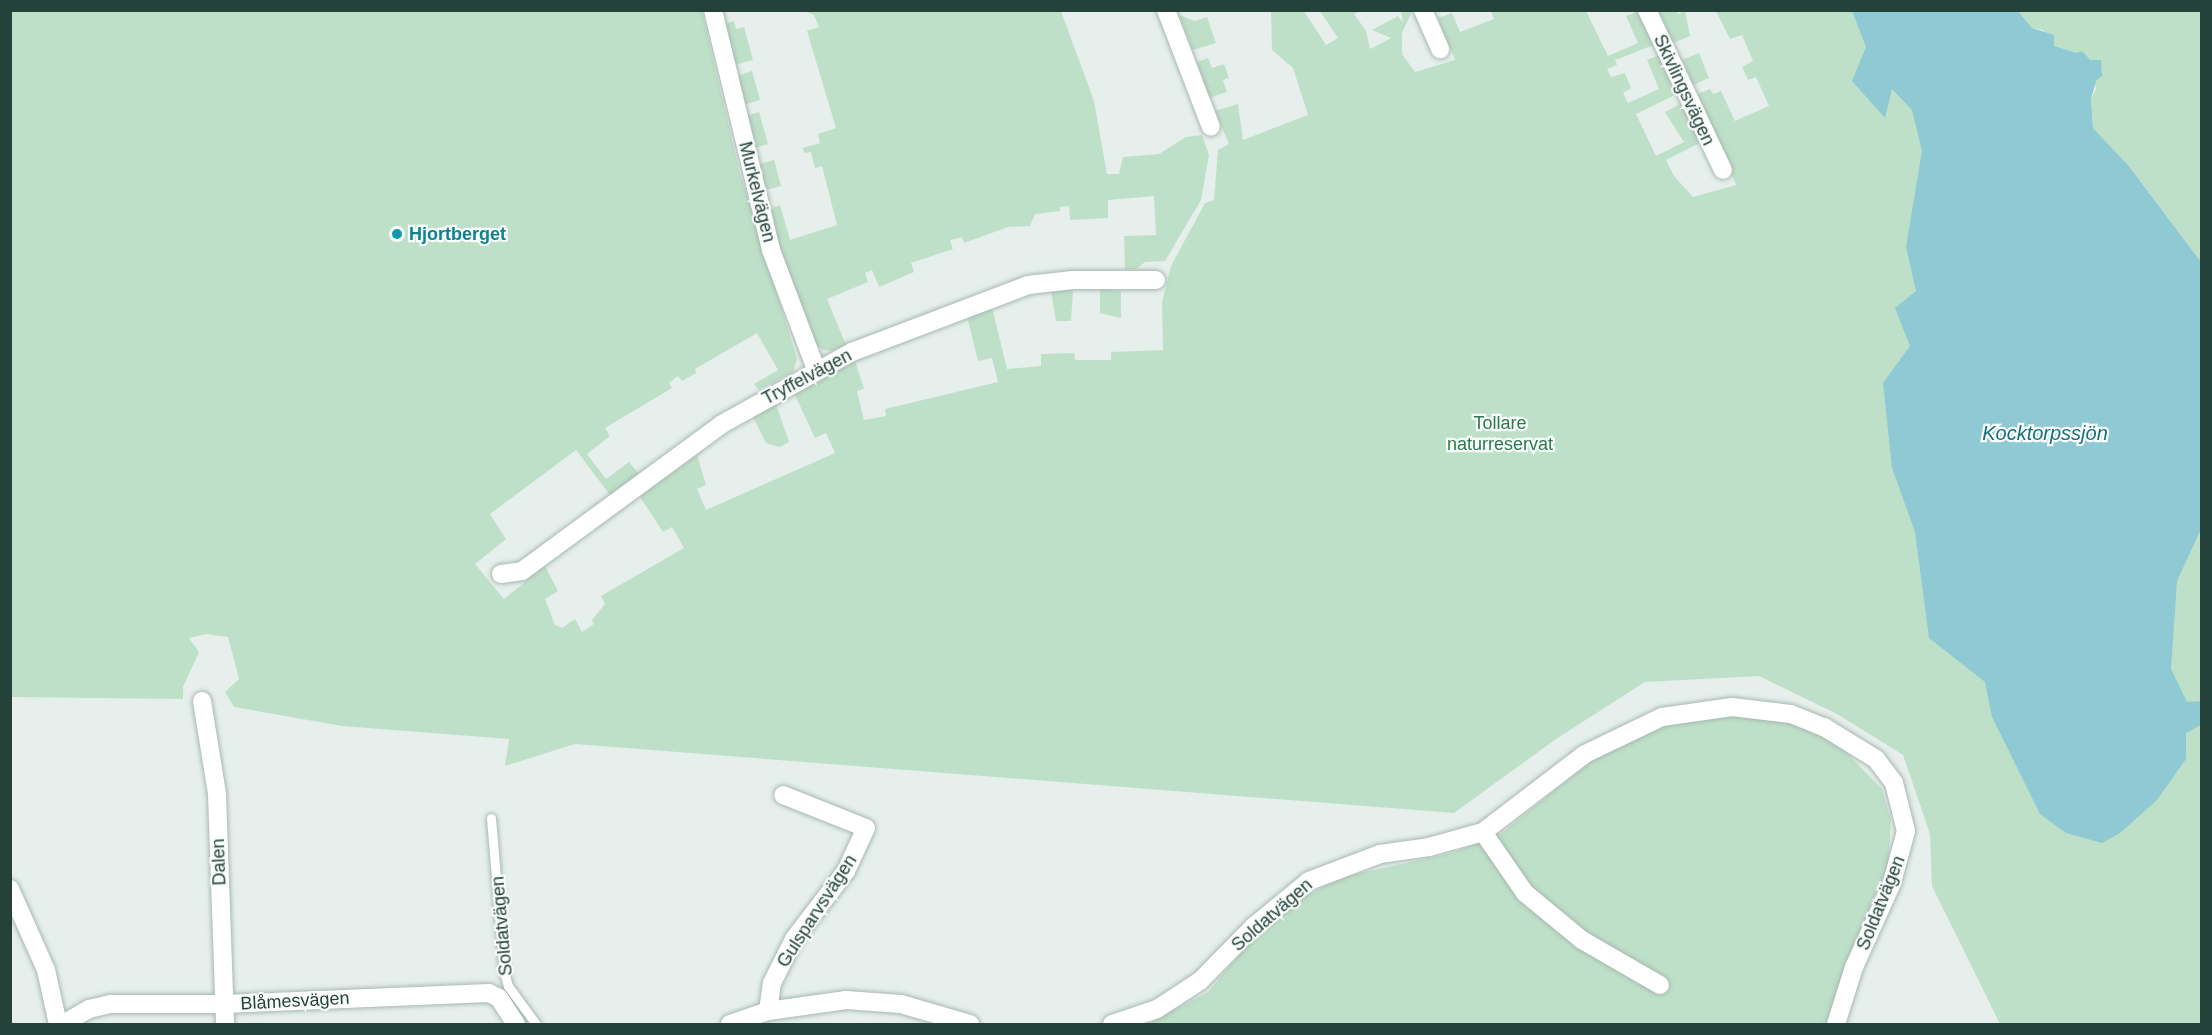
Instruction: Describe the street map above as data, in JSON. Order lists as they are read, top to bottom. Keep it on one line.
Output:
{"streets":{"street":["Skivlingsvägen","Murkelvägen","Tryffelvägen","Dalen","Soldatvägen","Gulsparvsvägen","Blåmesvägen"]},"crossings":[["Murkelvägen","Tryffelvägen"],["Dalen","Blåmesvägen"]],"water":["Kocktorpssjön"],"parks":["Tollare naturreservat"],"places":["Hjortberget"]}
